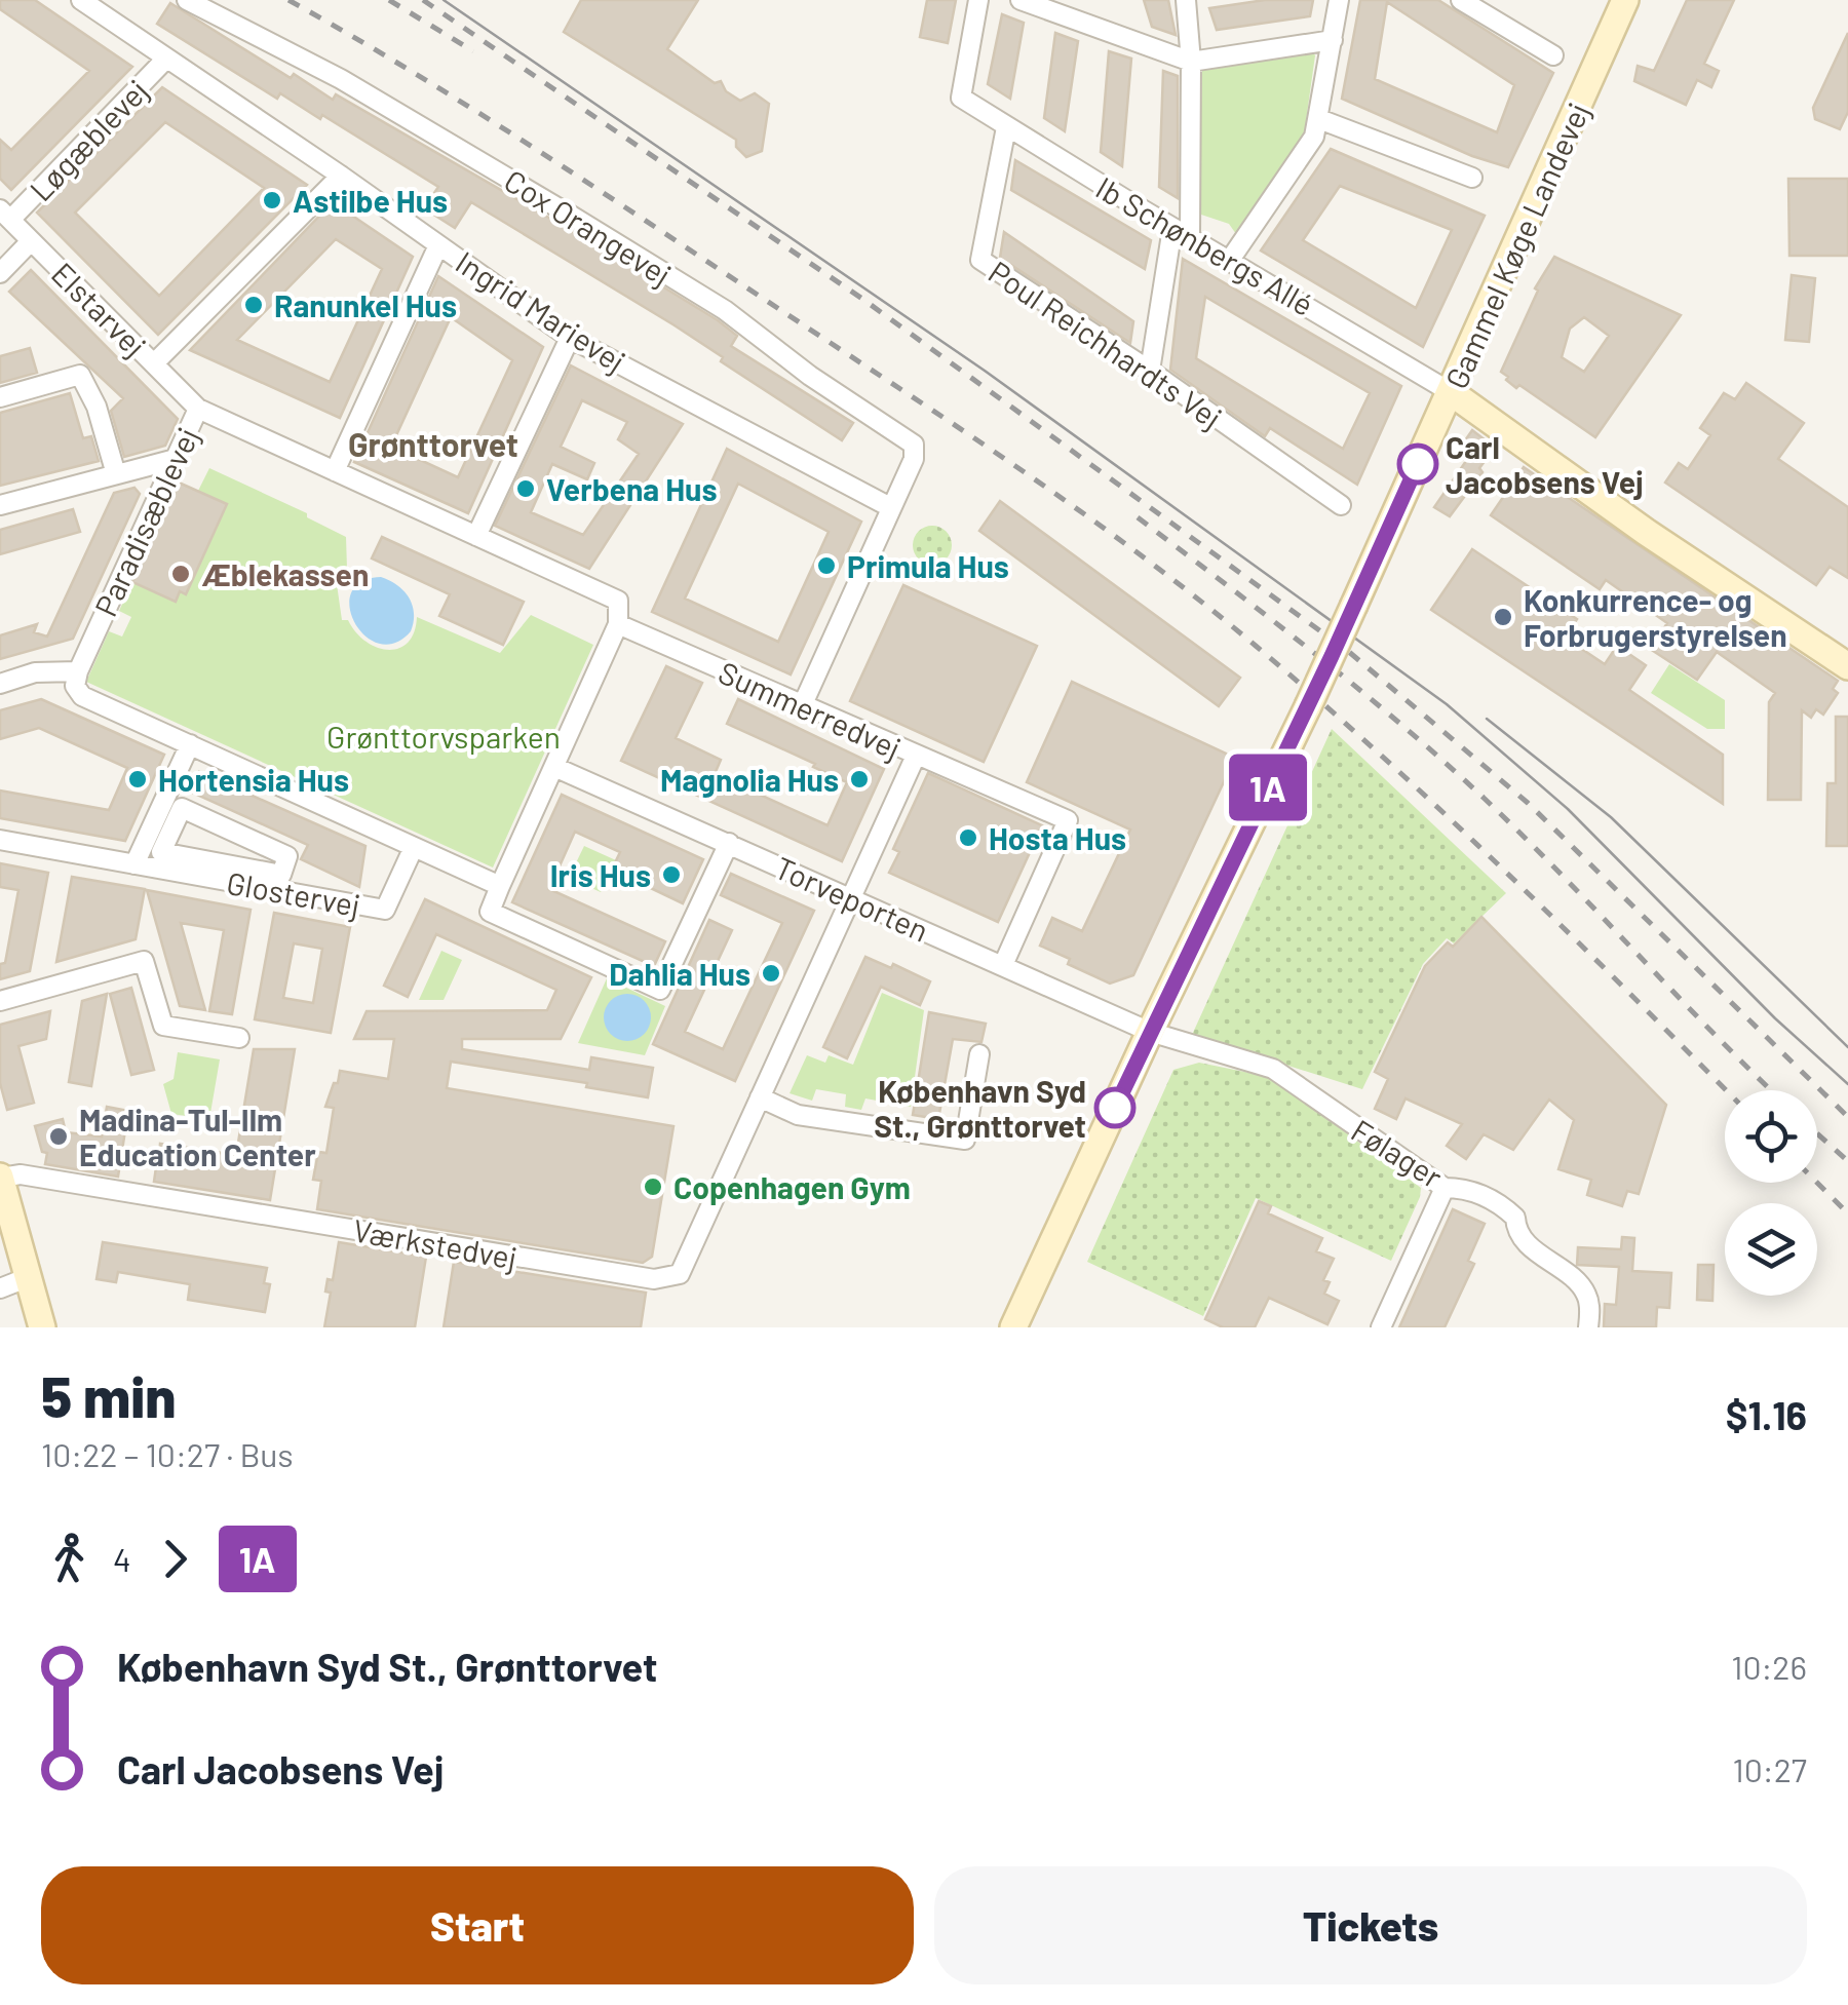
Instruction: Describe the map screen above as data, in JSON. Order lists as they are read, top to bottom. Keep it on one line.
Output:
{"streets":{"street":["Løgæblevej","Cox Orangevej","Ib Schønbergs Allé","Gammel Køge Landevej","Elstarvej","Ingrid Marievej","Poul Reichhardts Vej","Paradisæblevej","Summerredvej","Glostervej","Torveporten","Følager","Værkstedvej"]},"crossings":[["Løgæblevej","Elstarvej"],["Løgæblevej","Ingrid Marievej"],["Cox Orangevej","Ingrid Marievej"],["Ib Schønbergs Allé","Gammel Køge Landevej"],["Ib Schønbergs Allé","Poul Reichhardts Vej"],["Gammel Køge Landevej","Torveporten"],["Gammel Køge Landevej","Følager"],["Elstarvej","Paradisæblevej"],["Paradisæblevej","Summerredvej"],["Summerredvej","Torveporten"],["Summerredvej","Værkstedvej"],["Torveporten","Følager"],["Torveporten","Værkstedvej"]],"districts":["Grønttorvet"],"parks":["Grønttorvsparken"],"places":["Astilbe Hus","Ranunkel Hus","Carl Jacobsens Vej","Verbena Hus","Primula Hus","Æblekassen","Konkurrence- og Forbrugerstyrelsen","Hortensia Hus","Magnolia Hus","Hosta Hus","Iris Hus","Dahlia Hus","København Syd St., Grønttorvet","Madina-Tul-Ilm Education Center","Copenhagen Gym"],"lines":["bus line 1A"],"page":{"on_map":"1A","heading":["5 min","10:22 – 10:27 · Bus","$1.16"],"legs":["4","1A"],"list":[{"name":"København Syd St., Grønttorvet","value":"10:26"},{"name":"Carl Jacobsens Vej","value":"10:27"}],"buttons":["Start","Tickets"]}}
